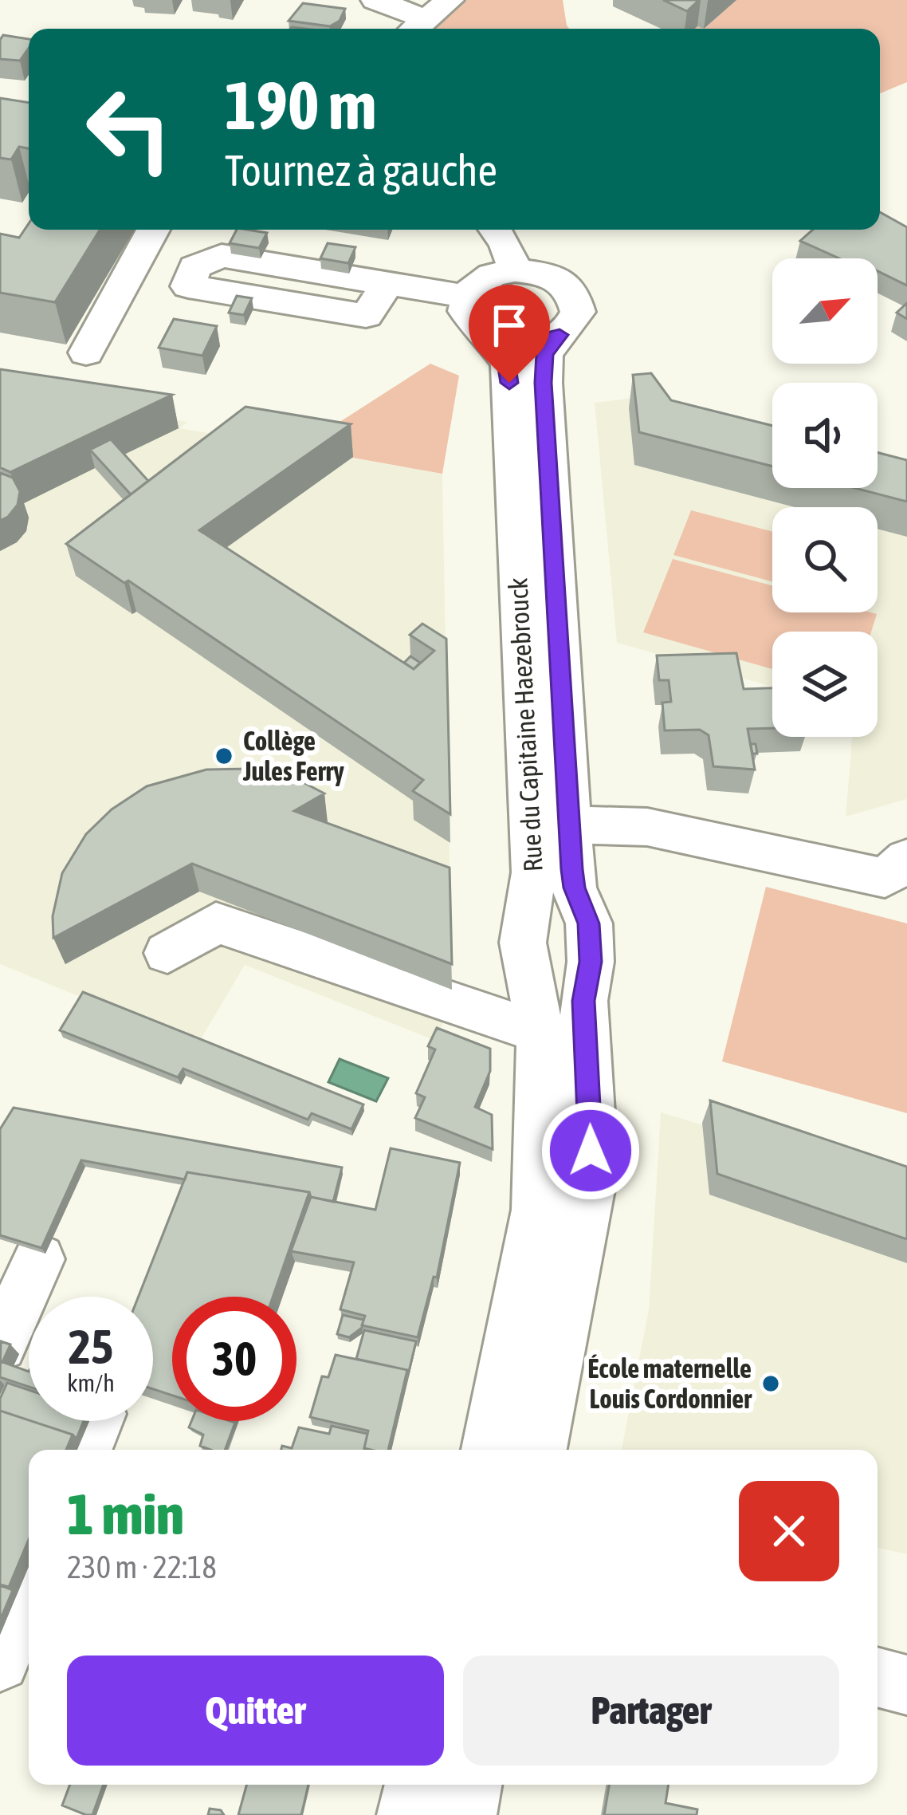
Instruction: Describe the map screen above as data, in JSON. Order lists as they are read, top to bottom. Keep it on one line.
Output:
{"streets":{"street":["Rue du Capitaine Haezebrouck"]},"places":["Collège Jules Ferry","École maternelle Louis Cordonnier"],"north":"top right","page":{"turn":["190 m","Tournez à gauche"],"speed":"25 km/h","limit":"30","heading":["1 min","230 m · 22:18"],"buttons":["Quitter","Partager"]}}
